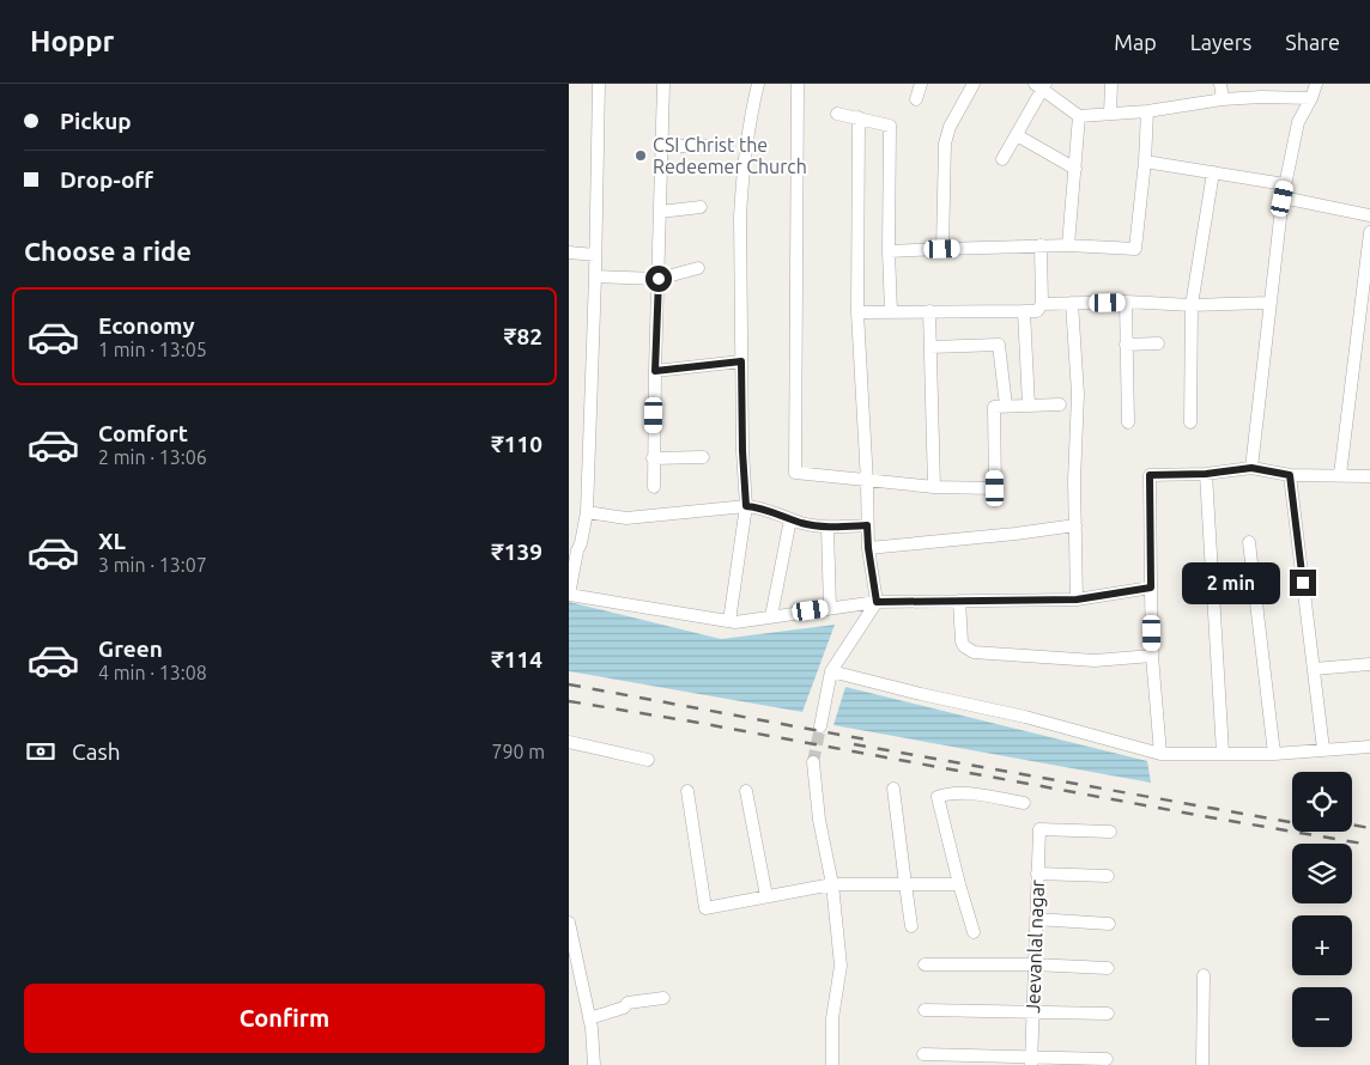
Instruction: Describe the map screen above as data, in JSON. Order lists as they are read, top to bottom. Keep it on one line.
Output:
{"streets":{"street":["Jeevanlal nagar"]},"places":["CSI Christ the Redeemer Church"],"page":{"header":"Hoppr","nav":["Map","Layers","Share"],"banner":["Pickup","Drop-off"],"heading":"Choose a ride","list":[{"name":"Economy","note":"1 min · 13:05","value":"₹82"},{"name":"Comfort","note":"2 min · 13:06","value":"₹110"},{"name":"XL","note":"3 min · 13:07","value":"₹139"},{"name":"Green","note":"4 min · 13:08","value":"₹114"}],"bubble":"2 min","pay":["Cash","790 m"],"map_buttons":["+","−"],"buttons":"Confirm"}}
